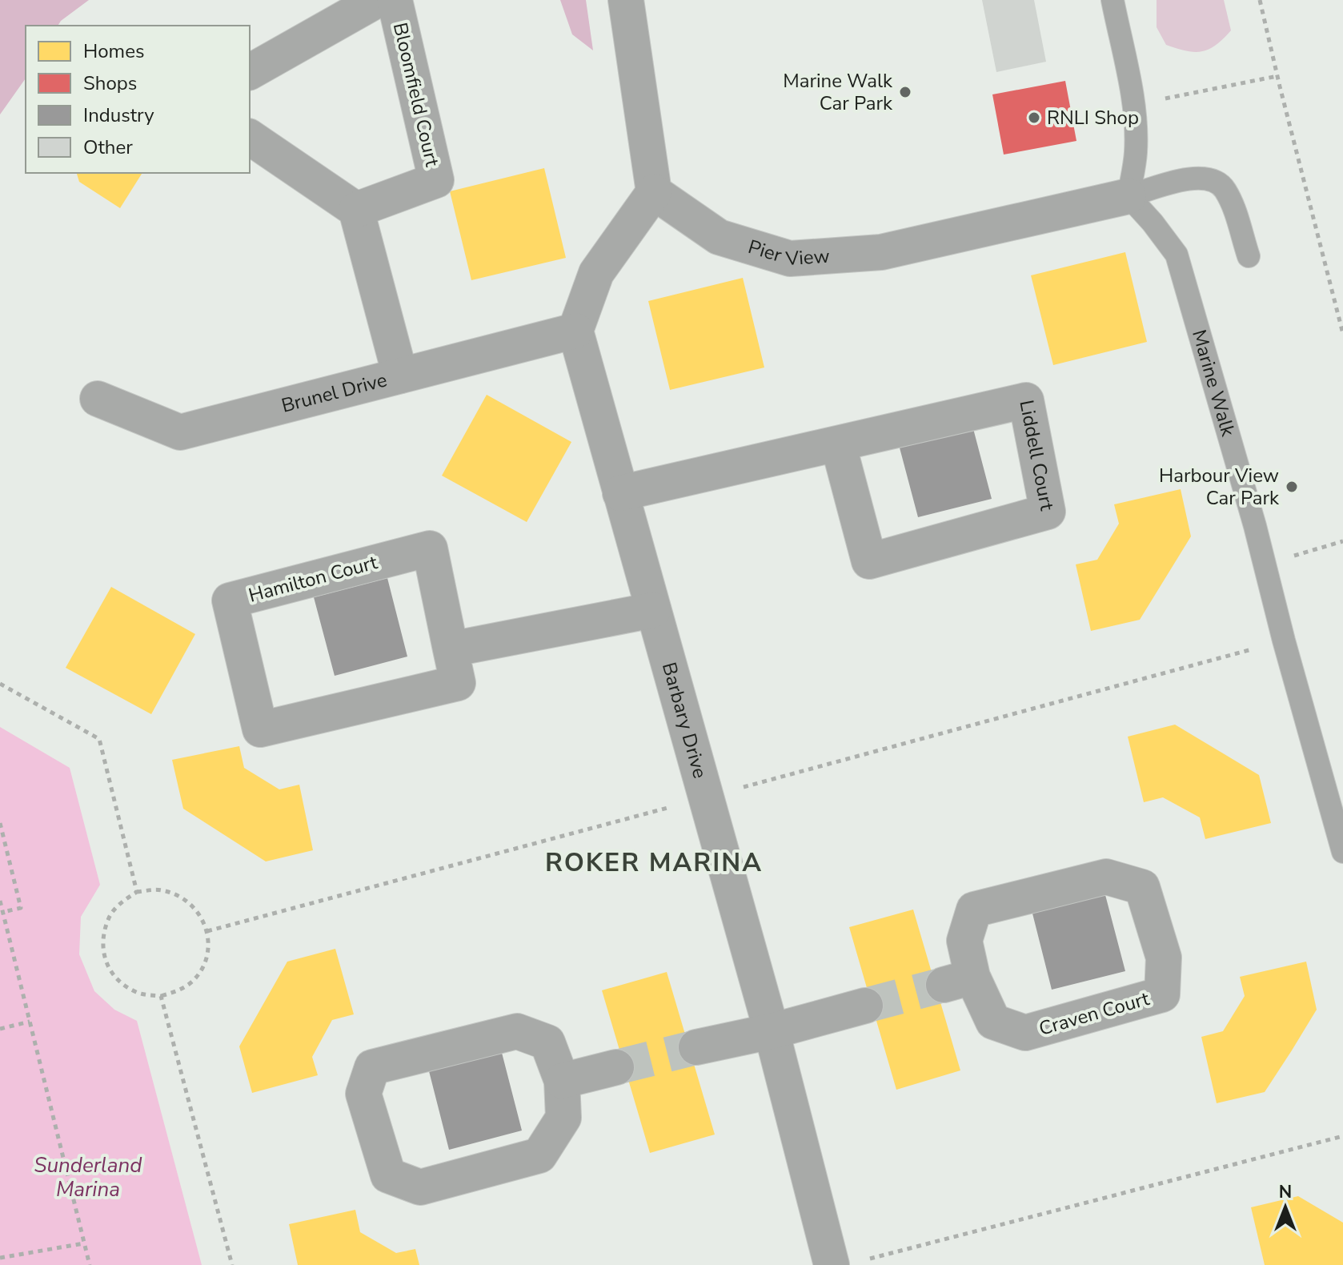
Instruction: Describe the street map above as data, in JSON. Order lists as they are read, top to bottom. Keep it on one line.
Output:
{"streets":{"street":["Bloomfield Court","Pier View","Brunel Drive","Liddell Court","Hamilton Court","Barbary Drive","Craven Court"],"lane":["Marine Walk"]},"crossings":[["Pier View","Marine Walk"],["Brunel Drive","Barbary Drive"],["Liddell Court","Barbary Drive"]],"districts":["ROKER MARINA"],"water":["Sunderland Marina"],"places":["Marine Walk Car Park","RNLI Shop","Harbour View Car Park"],"legend":["Homes","Shops","Industry","Other"],"north":"top"}
